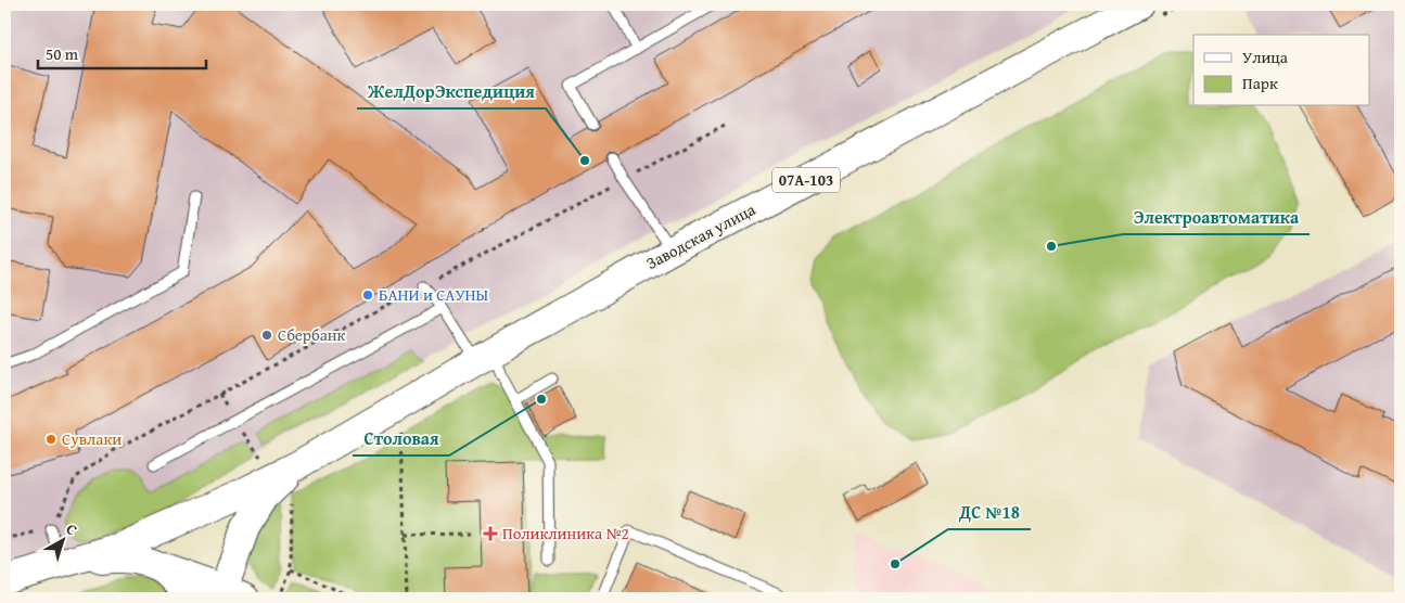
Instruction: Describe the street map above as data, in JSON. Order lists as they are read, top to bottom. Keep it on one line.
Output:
{"streets":{"main road":["07А-103","Заводская улица"]},"places":{"other":["ЖелДорЭкспедиция","Электроавтоматика","БАНИ и САУНЫ","Сбербанк","Столовая","Сувлаки","ДС №18"],"health":["Поликлиника №2"]},"legend":["Улица","Парк"],"scale_bar":"50 m","north":"top right"}
